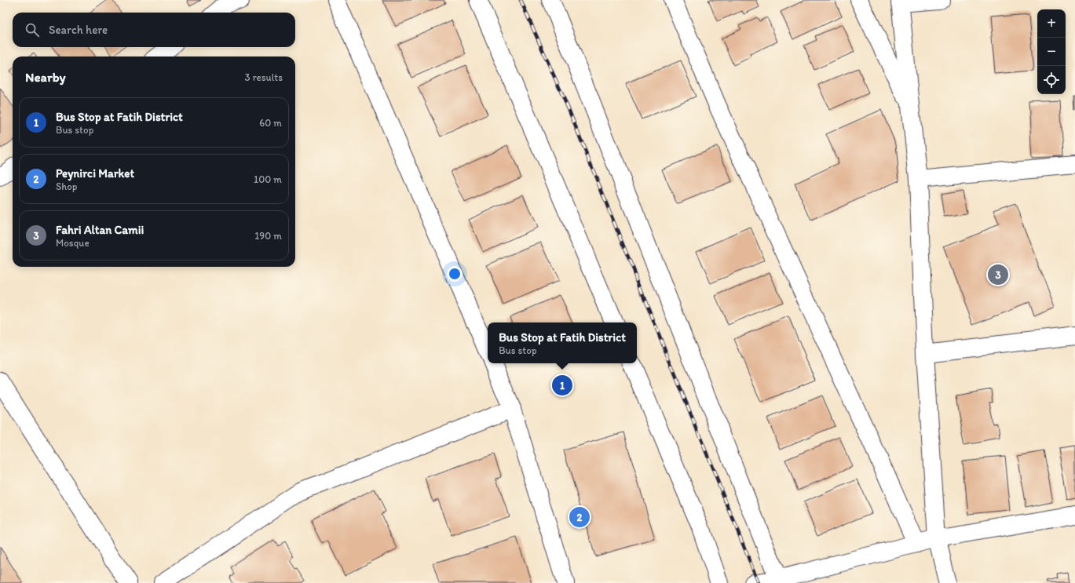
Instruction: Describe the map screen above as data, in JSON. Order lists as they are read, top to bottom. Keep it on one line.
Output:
{"page":{"map_buttons":["+","−"],"search":"Search here","heading":["Nearby","3 results"],"list":[{"mark":"1","name":"Bus Stop at Fatih District","note":"Bus stop","value":"60 m"},{"mark":"2","name":"Peynirci Market","note":"Shop","value":"100 m"},{"mark":"3","name":"Fahri Altan Camii","note":"Mosque","value":"190 m"}],"pins":["3","1","2"],"popup":["Bus Stop at Fatih District","Bus stop"]}}
